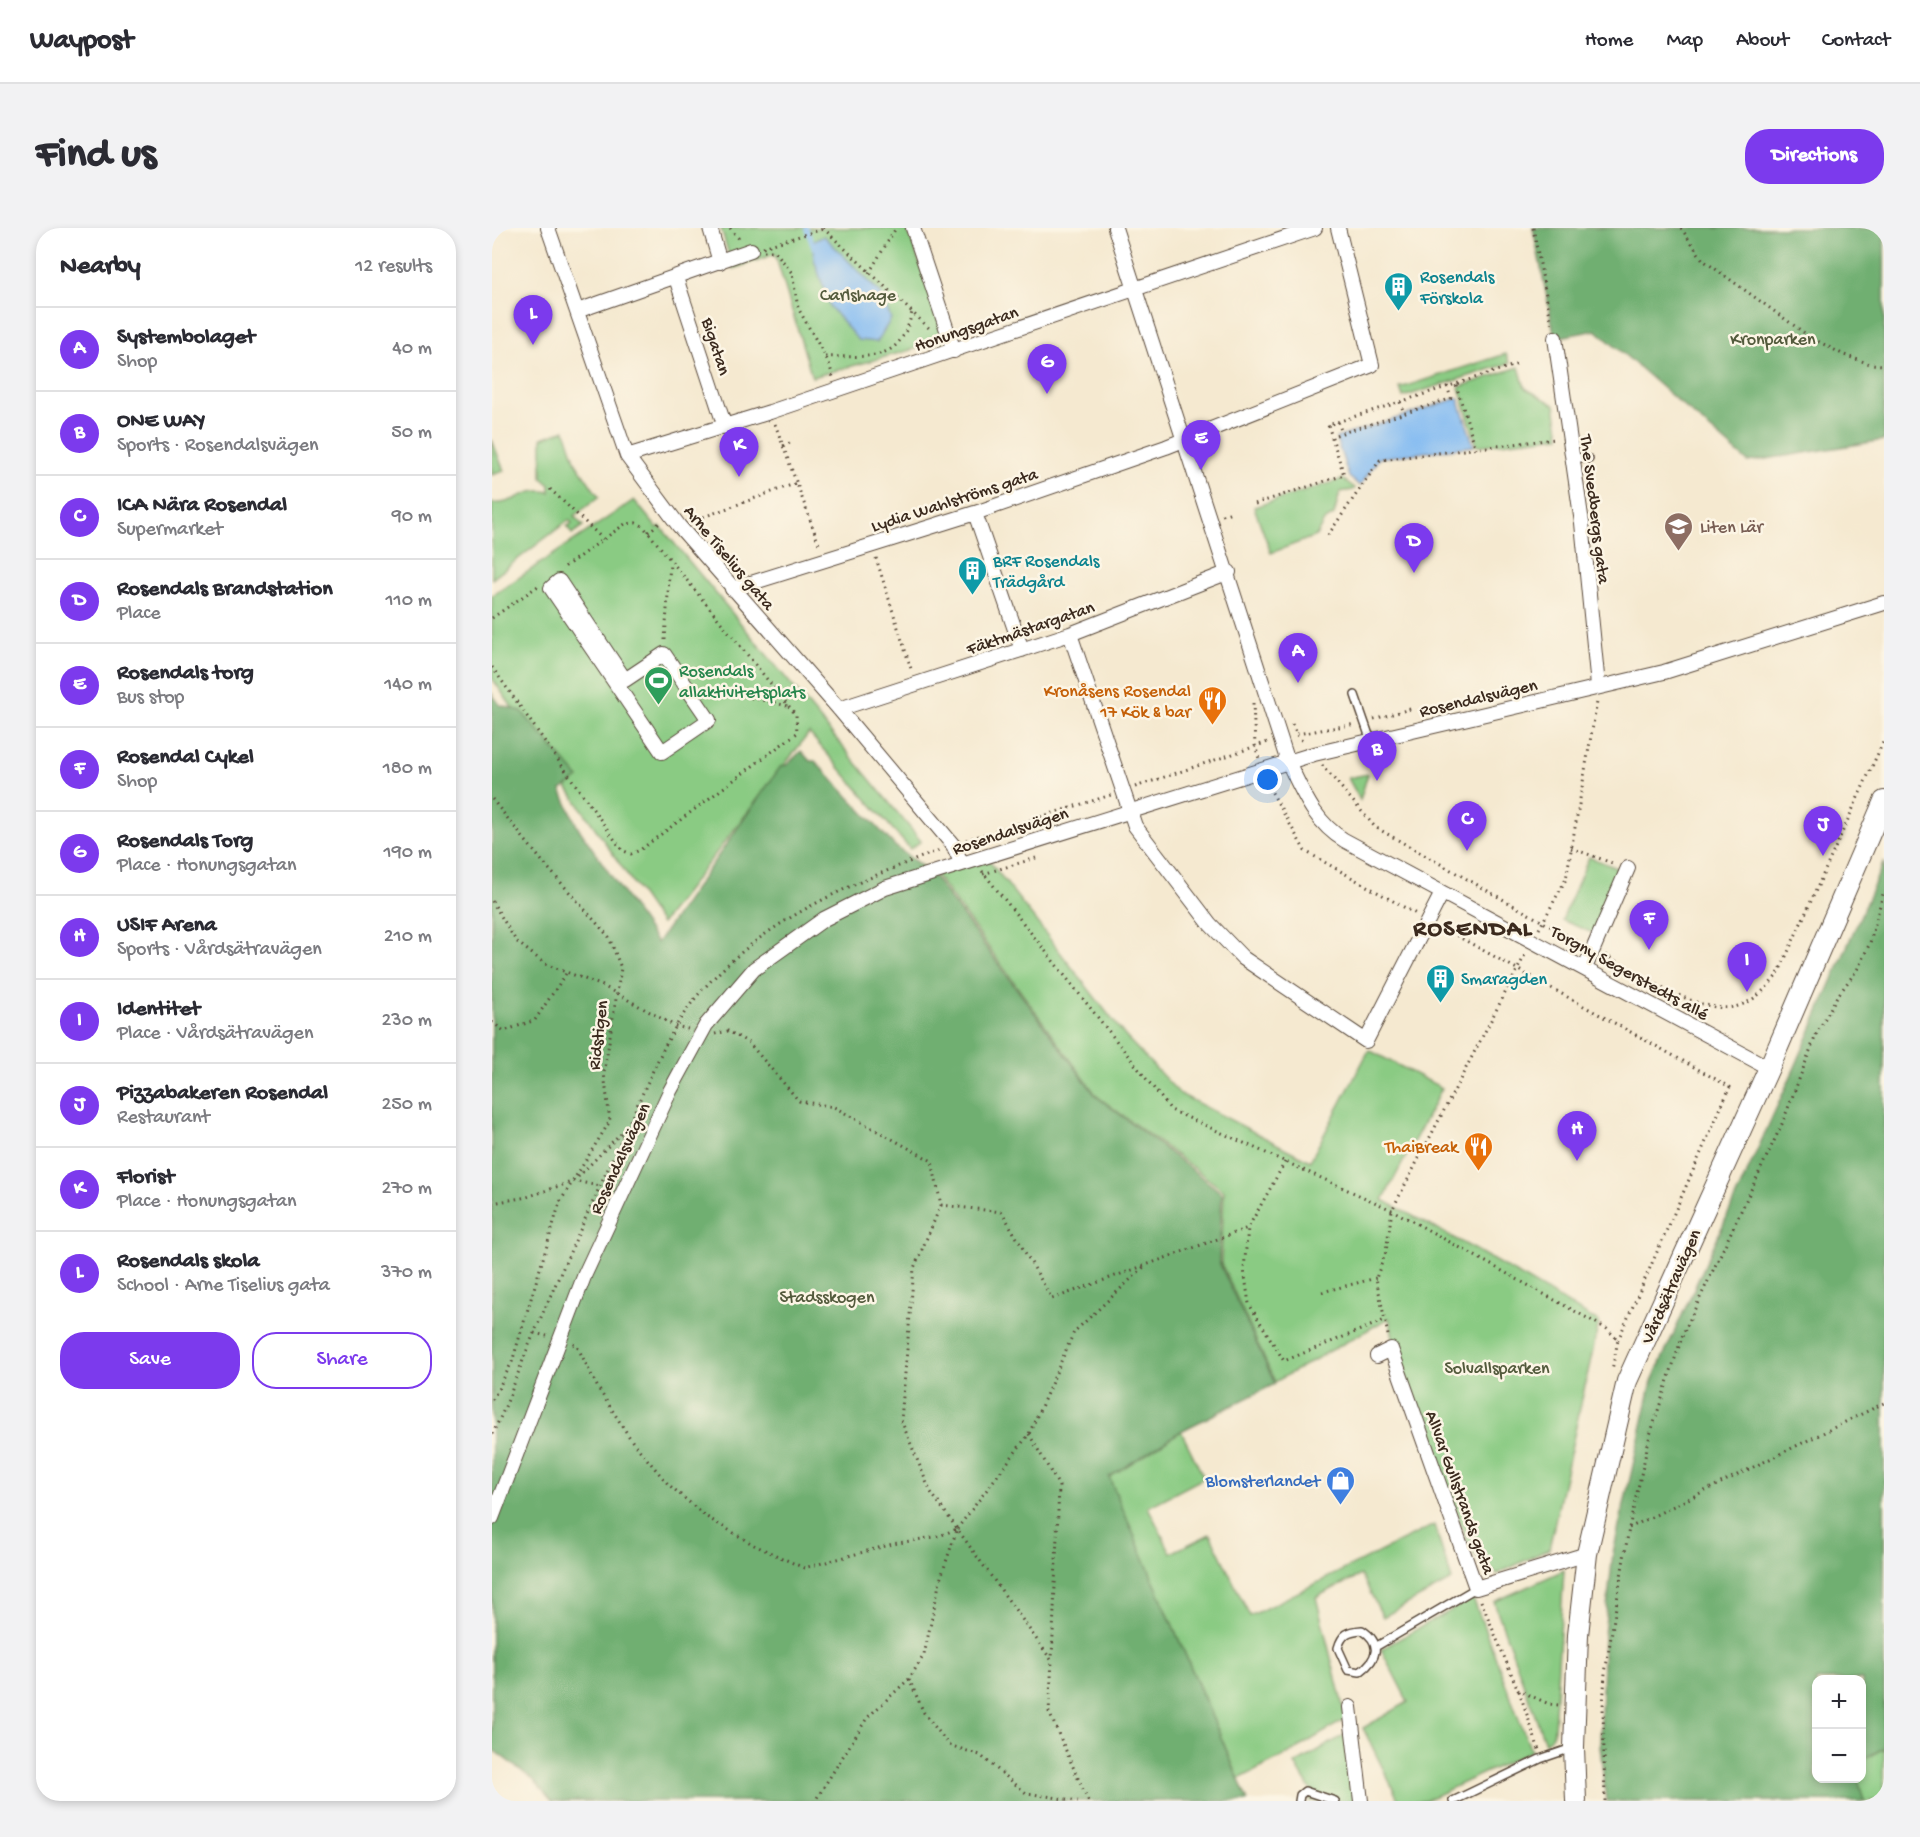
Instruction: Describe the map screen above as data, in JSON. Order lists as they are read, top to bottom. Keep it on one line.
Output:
{"streets":{"main road":["Vårdsätravägen"],"street":["Honungsgatan","Bigatan","Lydia Wahlströms gata","The Svedbergs gata","Arne Tiselius gata","Fäktmästargatan","Rosendalsvägen","Torgny Segerstedts allé","Allvar Gullstrands gata"],"path":["Ridstigen"]},"crossings":[["Honungsgatan","Bigatan"],["Honungsgatan","Arne Tiselius gata"],["Honungsgatan","Torgny Segerstedts allé"],["Lydia Wahlströms gata","Arne Tiselius gata"],["Lydia Wahlströms gata","Torgny Segerstedts allé"],["The Svedbergs gata","Rosendalsvägen"],["Arne Tiselius gata","Fäktmästargatan"],["Arne Tiselius gata","Rosendalsvägen"],["Fäktmästargatan","Torgny Segerstedts allé"],["Rosendalsvägen","Torgny Segerstedts allé"],["Torgny Segerstedts allé","Vårdsätravägen"],["Vårdsätravägen","Allvar Gullstrands gata"]],"districts":["ROSENDAL"],"parks":["Carlshage","Kronparken","Stadsskogen","Solvallsparken"],"places":{"building":["Rosendals Förskola","BRF Rosendals Trädgård","Smaragden"],"school or university":["Liten Lär"],"sports":["Rosendals allaktivitetsplats"],"restaurant":["Kronåsens Rosendal 17 Kök & bar","ThaiBreak"],"shop":["Blomsterlandet"]},"page":{"header":"Waypost","nav":["Home","Map","About","Contact"],"buttons":["Directions",["Save","Share"]],"title":"Find us","heading":["Nearby","12 results"],"pins":["L","G","E","K","D","A","B","C","J","F","I","H"],"list":[{"mark":"A","name":"Systembolaget","note":"Shop","value":"40 m"},{"mark":"B","name":"ONE WAY","note":"Sports · Rosendalsvägen","value":"50 m"},{"mark":"C","name":"ICA Nära Rosendal","note":"Supermarket","value":"90 m"},{"mark":"D","name":"Rosendals Brandstation","note":"Place","value":"110 m"},{"mark":"E","name":"Rosendals torg","note":"Bus stop","value":"140 m"},{"mark":"F","name":"Rosendal Cykel","note":"Shop","value":"180 m"},{"mark":"G","name":"Rosendals Torg","note":"Place · Honungsgatan","value":"190 m"},{"mark":"H","name":"USIF Arena","note":"Sports · Vårdsätravägen","value":"210 m"},{"mark":"I","name":"Identitet","note":"Place · Vårdsätravägen","value":"230 m"},{"mark":"J","name":"Pizzabakeren Rosendal","note":"Restaurant","value":"250 m"},{"mark":"K","name":"Florist","note":"Place · Honungsgatan","value":"270 m"},{"mark":"L","name":"Rosendals skola","note":"School · Arne Tiselius gata","value":"370 m"}],"map_buttons":["+","−"]}}
